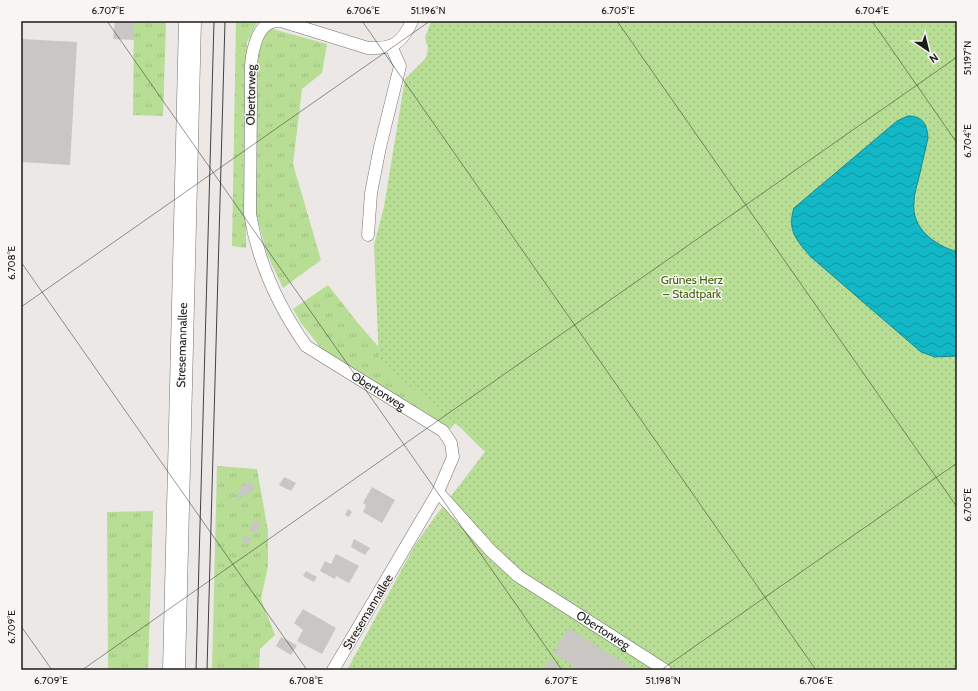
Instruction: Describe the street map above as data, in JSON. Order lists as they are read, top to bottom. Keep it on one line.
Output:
{"streets":{"street":["Stresemannallee"],"lane":["Obertorweg"]},"crossings":[["Obertorweg","Stresemannallee"]],"parks":["Grünes Herz – Stadtpark"],"north":"bottom right","coordinates":["6.707°E","6.706°E","51.196°N","6.705°E","6.704°E","51.197°N","6.708°E","6.709°E","51.198°N"]}
